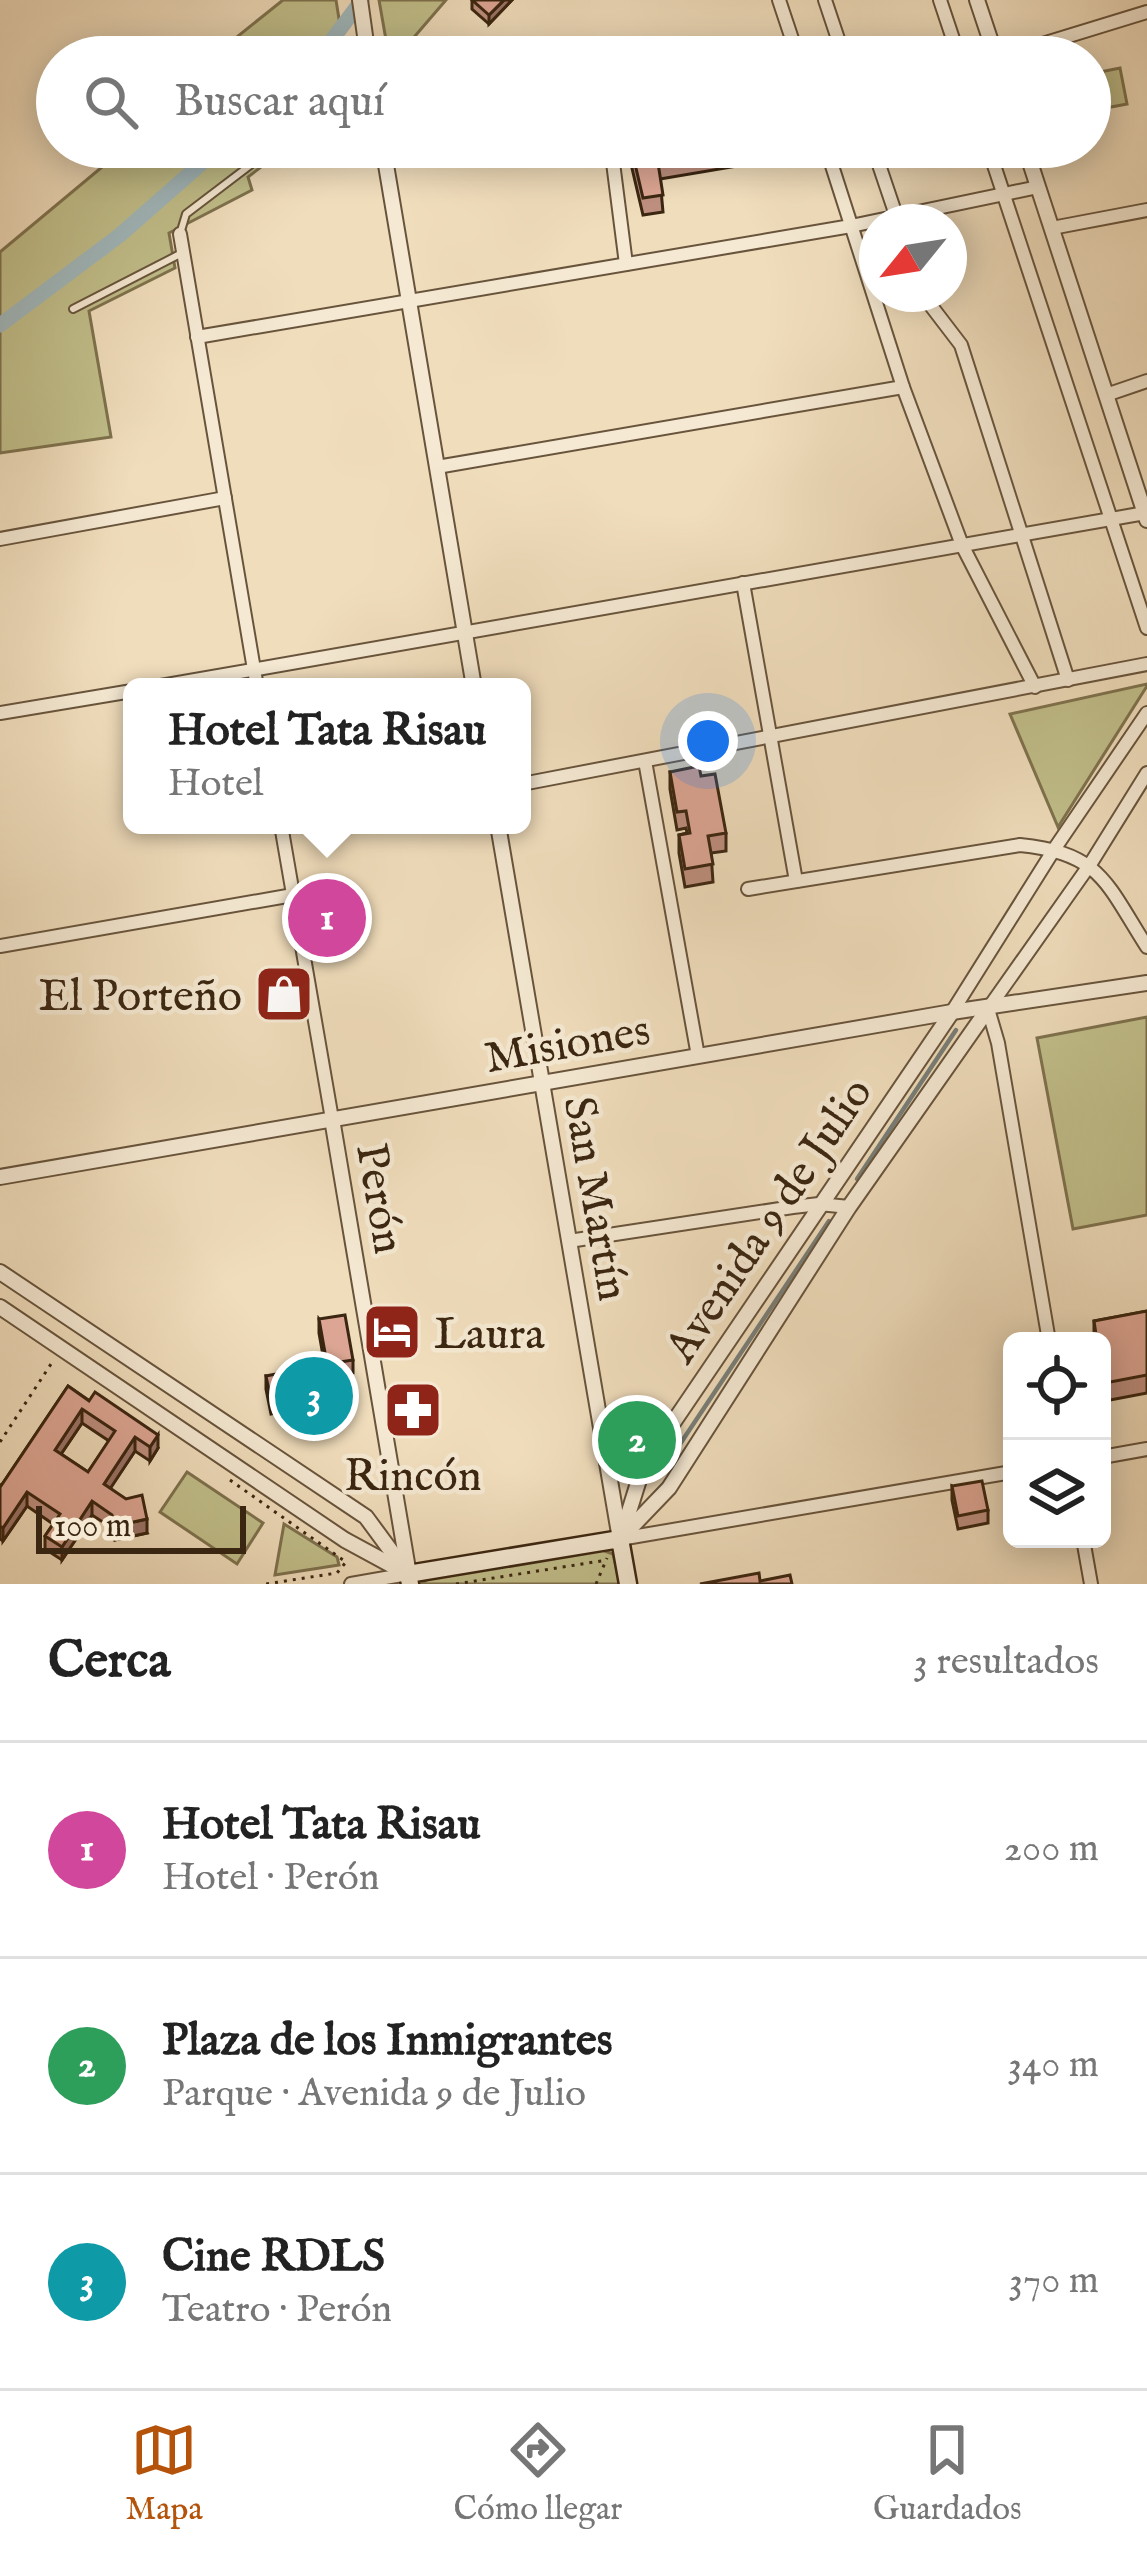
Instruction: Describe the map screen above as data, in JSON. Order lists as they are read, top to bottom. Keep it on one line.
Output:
{"streets":{"main road":["San Martín"],"street":["Misiones","Perón","Avenida 9 de Julio"]},"crossings":[["Misiones","Perón"],["Misiones","San Martín"],["Misiones","Avenida 9 de Julio"],["San Martín","Avenida 9 de Julio"]],"places":{"shop":["El Porteño"],"hotel":["Laura"],"pharmacy":["Rincón"]},"scale_bar":"100 m","north":"bottom left","page":{"search":"Buscar aquí","popup":["Hotel Tata Risau","Hotel"],"pins":["1","3","2"],"scale":"100 m","heading":["Cerca","3 resultados"],"list":[{"mark":"1","name":"Hotel Tata Risau","note":"Hotel · Perón","value":"200 m"},{"mark":"2","name":"Plaza de los Inmigrantes","note":"Parque · Avenida 9 de Julio","value":"340 m"},{"mark":"3","name":"Cine RDLS","note":"Teatro · Perón","value":"370 m"}],"nav":["Mapa","Cómo llegar","Guardados"]}}
